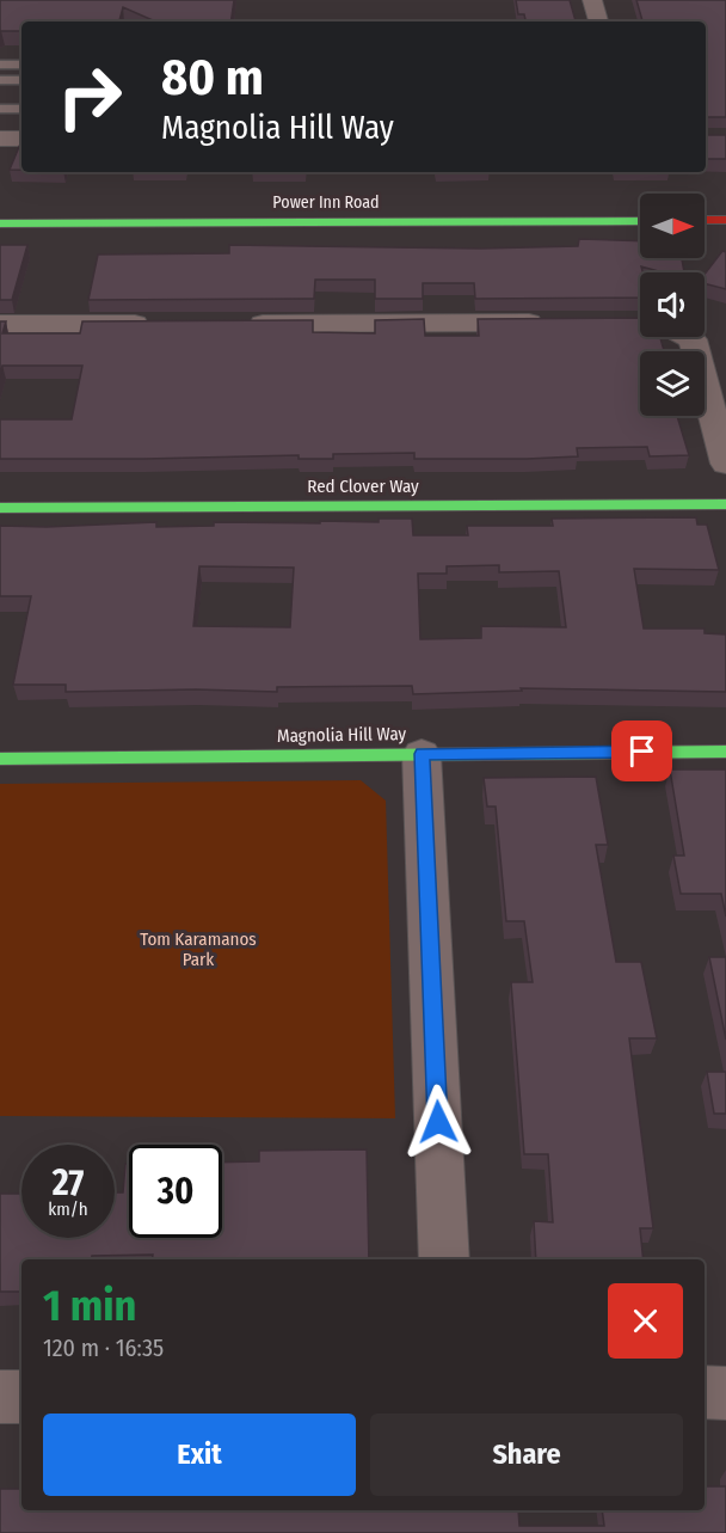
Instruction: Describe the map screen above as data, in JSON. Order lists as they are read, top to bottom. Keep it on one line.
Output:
{"streets":{"street":["Power Inn Road","Red Clover Way","Magnolia Hill Way"]},"parks":["Tom Karamanos Park"],"north":"right","page":{"turn":["80 m","Magnolia Hill Way"],"speed":"27 km/h","limit":"30","heading":["1 min","120 m · 16:35"],"buttons":["Exit","Share"]}}
